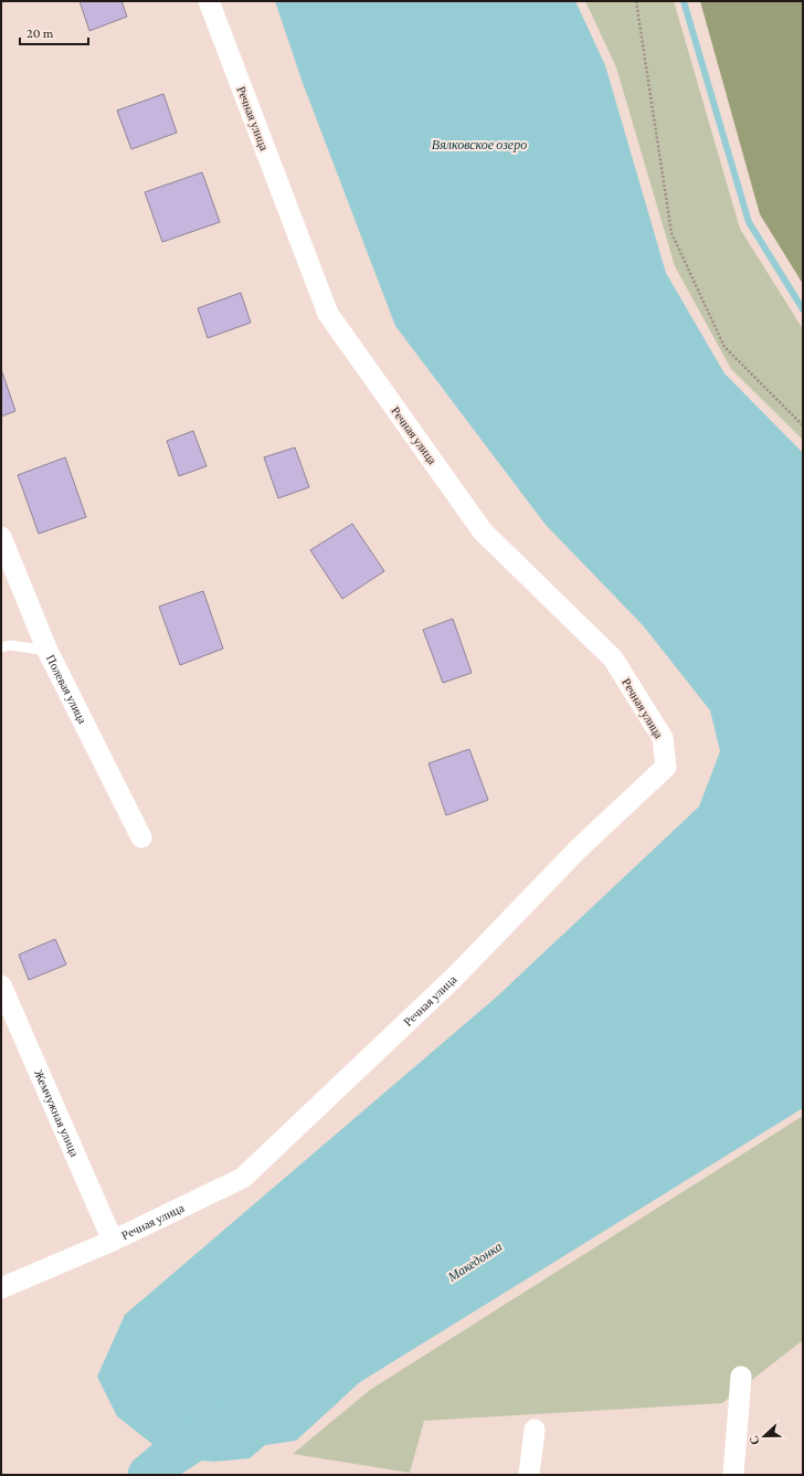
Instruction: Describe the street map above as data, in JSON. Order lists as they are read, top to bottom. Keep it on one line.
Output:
{"streets":{"street":["Речная улица","Полевая улица","Жемчужная улица"]},"crossings":[["Речная улица","Жемчужная улица"]],"water":["Вялковское озеро","Македонка"],"scale_bar":"20 m","north":"left"}
